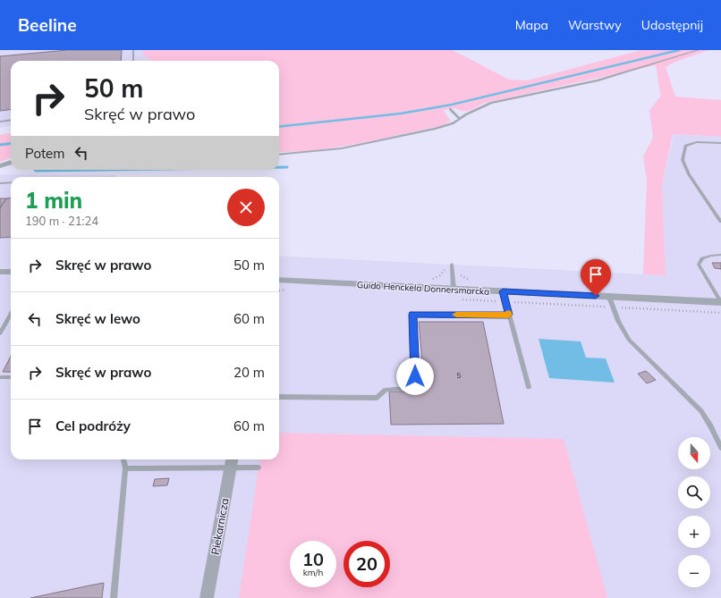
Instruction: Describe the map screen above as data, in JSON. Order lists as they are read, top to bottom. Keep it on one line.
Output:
{"streets":{"street":["Guido Henckela Donnersmarcka","Piekarnicza"]},"house_numbers":["5"],"north":"bottom","page":{"header":"Beeline","nav":["Mapa","Warstwy","Udostępnij"],"turn":["50 m","Skręć w prawo"],"then":"Potem","heading":["1 min","190 m · 21:24"],"list":[{"name":"Skręć w prawo","value":"50 m"},{"name":"Skręć w lewo","value":"60 m"},{"name":"Skręć w prawo","value":"20 m"},{"name":"Cel podróży","value":"60 m"}],"map_buttons":["+","−"],"speed":"10 km/h","limit":"20"}}
